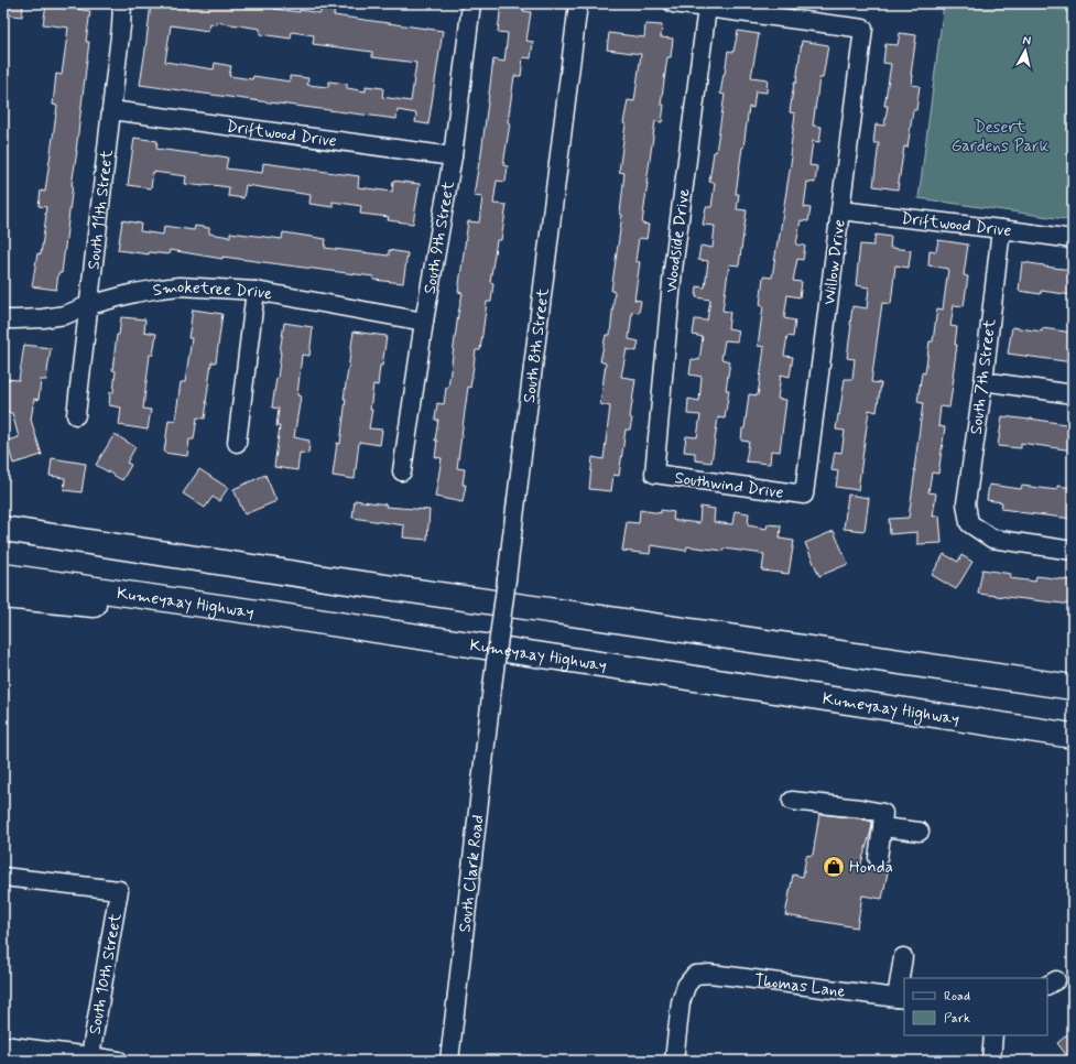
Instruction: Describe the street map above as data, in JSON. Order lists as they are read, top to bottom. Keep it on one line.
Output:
{"streets":{"highway":["Kumeyaay Highway"],"street":["Driftwood Drive","South 11th Street","South 9th Street","Woodside Drive","Willow Drive","Smoketree Drive","South 8th Street","South 7th Street","Southwind Drive","South Clark Road","South 10th Street","Thomas Lane"]},"crossings":[["Driftwood Drive","South 11th Street"],["Driftwood Drive","South 9th Street"],["Driftwood Drive","Willow Drive"],["Driftwood Drive","South 7th Street"],["South 11th Street","Smoketree Drive"],["South 9th Street","Smoketree Drive"],["Woodside Drive","Willow Drive"],["Woodside Drive","Southwind Drive"],["Willow Drive","Southwind Drive"],["South 8th Street","South Clark Road"]],"parks":["Desert Gardens Park"],"places":{"shop":["Honda"]},"legend":["Road","Park"],"north":"top"}
